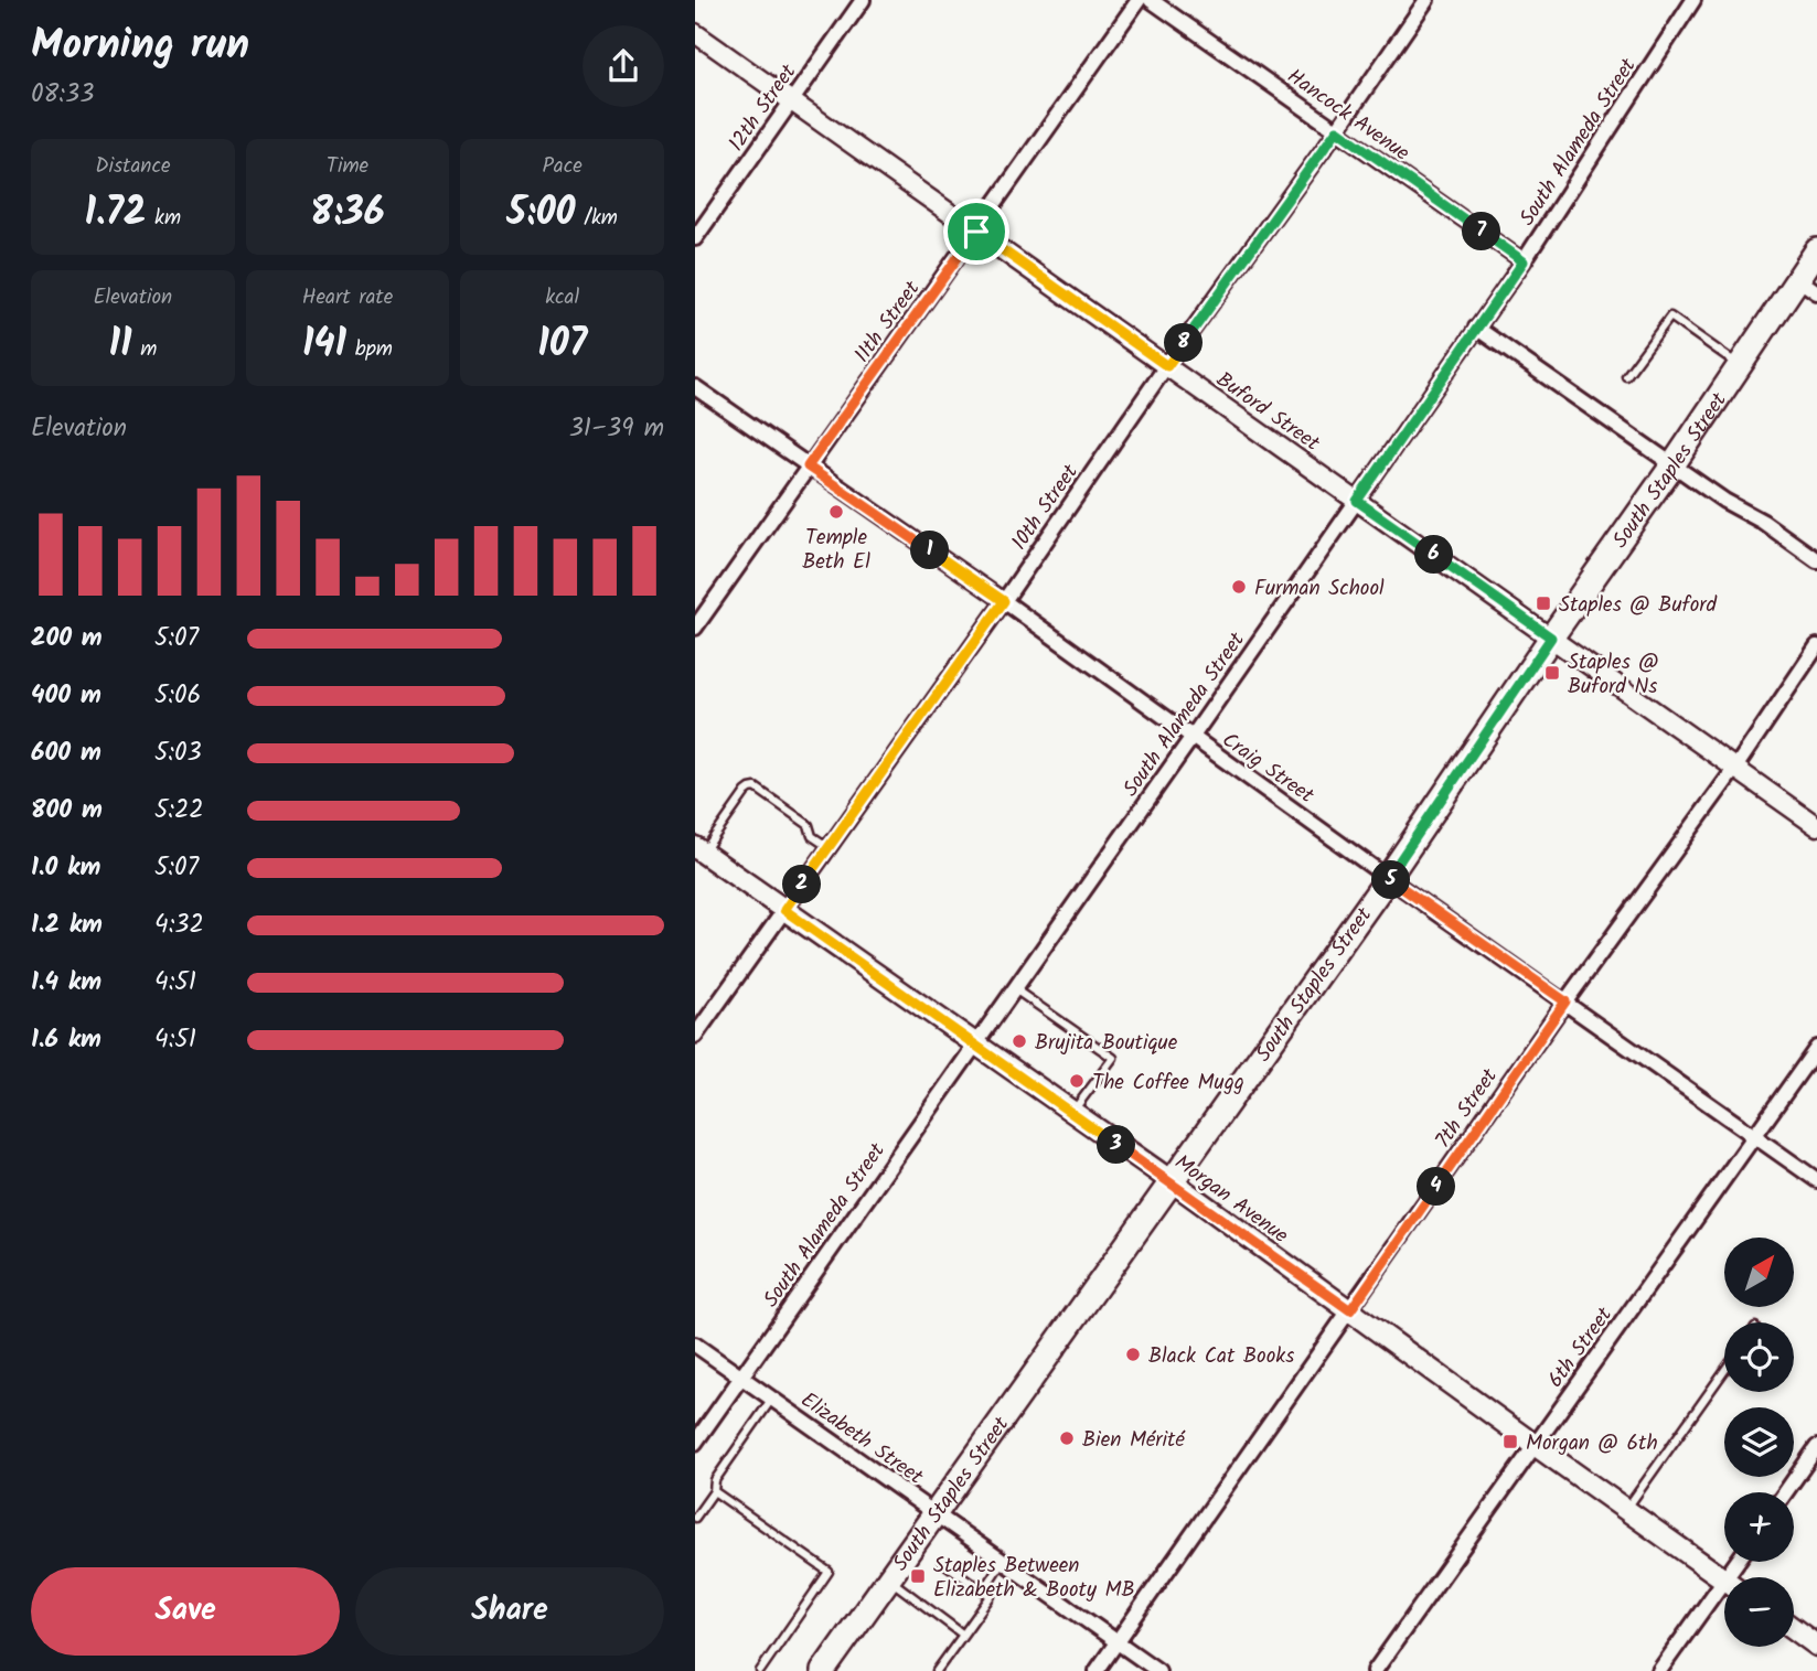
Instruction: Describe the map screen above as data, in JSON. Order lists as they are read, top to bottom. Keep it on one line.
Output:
{"streets":{"main road":["South Staples Street","Morgan Avenue"],"street":["12th Street","Hancock Avenue","South Alameda Street","11th Street","Buford Street","10th Street","Craig Street","7th Street","6th Street","Elizabeth Street"]},"crossings":[["12th Street","Buford Street"],["Hancock Avenue","South Alameda Street"],["Hancock Avenue","10th Street"],["South Alameda Street","Buford Street"],["South Alameda Street","Craig Street"],["South Alameda Street","Morgan Avenue"],["South Alameda Street","Elizabeth Street"],["11th Street","Buford Street"],["11th Street","Craig Street"],["Buford Street","South Staples Street"],["Buford Street","10th Street"],["Buford Street","7th Street"],["South Staples Street","Craig Street"],["South Staples Street","Morgan Avenue"],["South Staples Street","Elizabeth Street"],["10th Street","Craig Street"],["10th Street","Morgan Avenue"],["Craig Street","7th Street"],["Craig Street","6th Street"],["7th Street","Morgan Avenue"],["7th Street","Elizabeth Street"],["Morgan Avenue","6th Street"]],"places":{"other":["Temple Beth El","Furman School","Brujita Boutique","The Coffee Mugg","Black Cat Books","Bien Mérité"],"transit":["Staples @ Buford","Staples @ Buford Ns","Morgan @ 6th","Staples Between Elizabeth & Booty MB"]},"north":"top right","page":{"heading":["Morning run","08:33"],"stats":[["Distance","1.72 km"],["Time","8:36"],["Pace","5:00 /km"],["Elevation","11 m"],["Heart rate","141 bpm"],["kcal","107"]],"pins":["7","8","1","6","5","2","3","4"],"chart":["Elevation","31–39 m"],"list":[{"name":"200 m","note":"5:07"},{"name":"400 m","note":"5:06"},{"name":"600 m","note":"5:03"},{"name":"800 m","note":"5:22"},{"name":"1.0 km","note":"5:07"},{"name":"1.2 km","note":"4:32"},{"name":"1.4 km","note":"4:51"},{"name":"1.6 km","note":"4:51"}],"map_buttons":["+","−"],"buttons":["Save","Share"]}}
